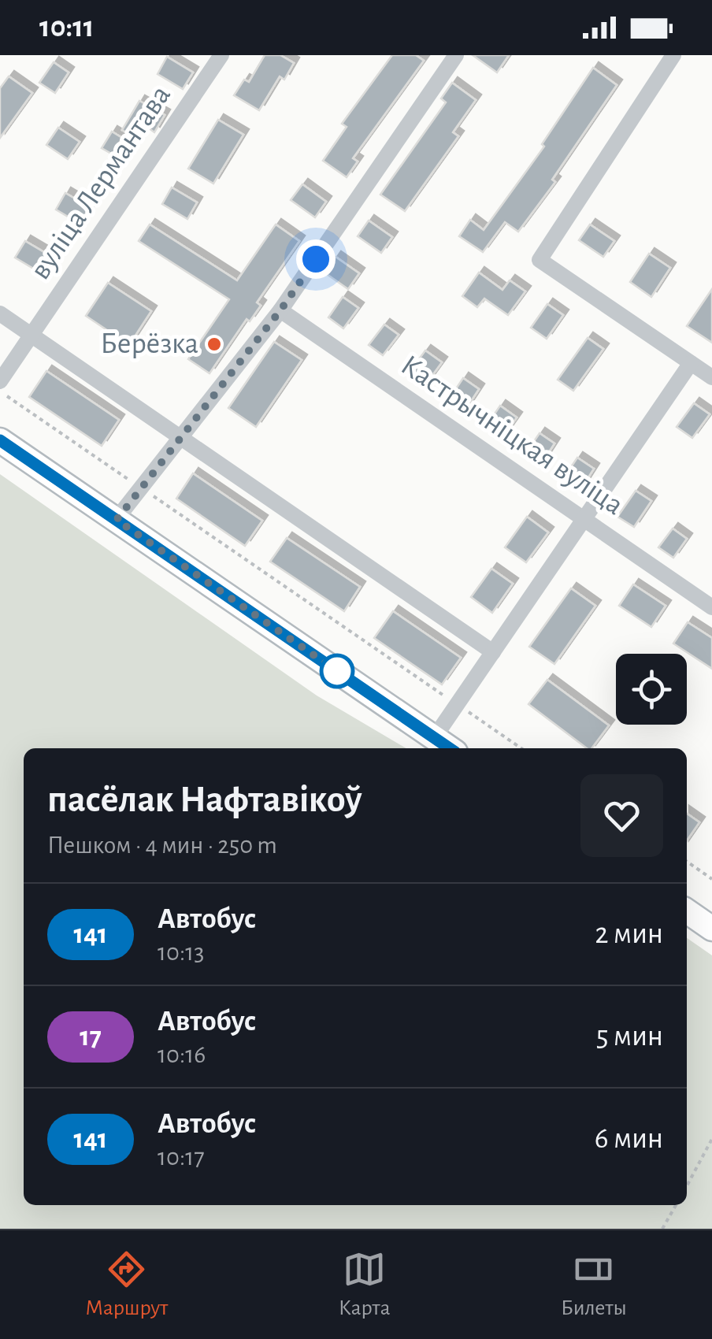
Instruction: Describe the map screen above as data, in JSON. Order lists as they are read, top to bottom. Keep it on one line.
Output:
{"streets":{"street":["вуліца Лермантава","Кастрычніцкая вуліца"]},"places":["Берёзка"],"lines":["bus line 141"],"page":{"status":"10:11","heading":["пасёлак Нафтавікоў","Пешком · 4 мин · 250 m"],"list":[{"mark":"141","name":"Автобус","note":"10:13","value":"2 мин"},{"mark":"17","name":"Автобус","note":"10:16","value":"5 мин"},{"mark":"141","name":"Автобус","note":"10:17","value":"6 мин"}],"tabs":["Маршрут","Карта","Билеты"]}}
